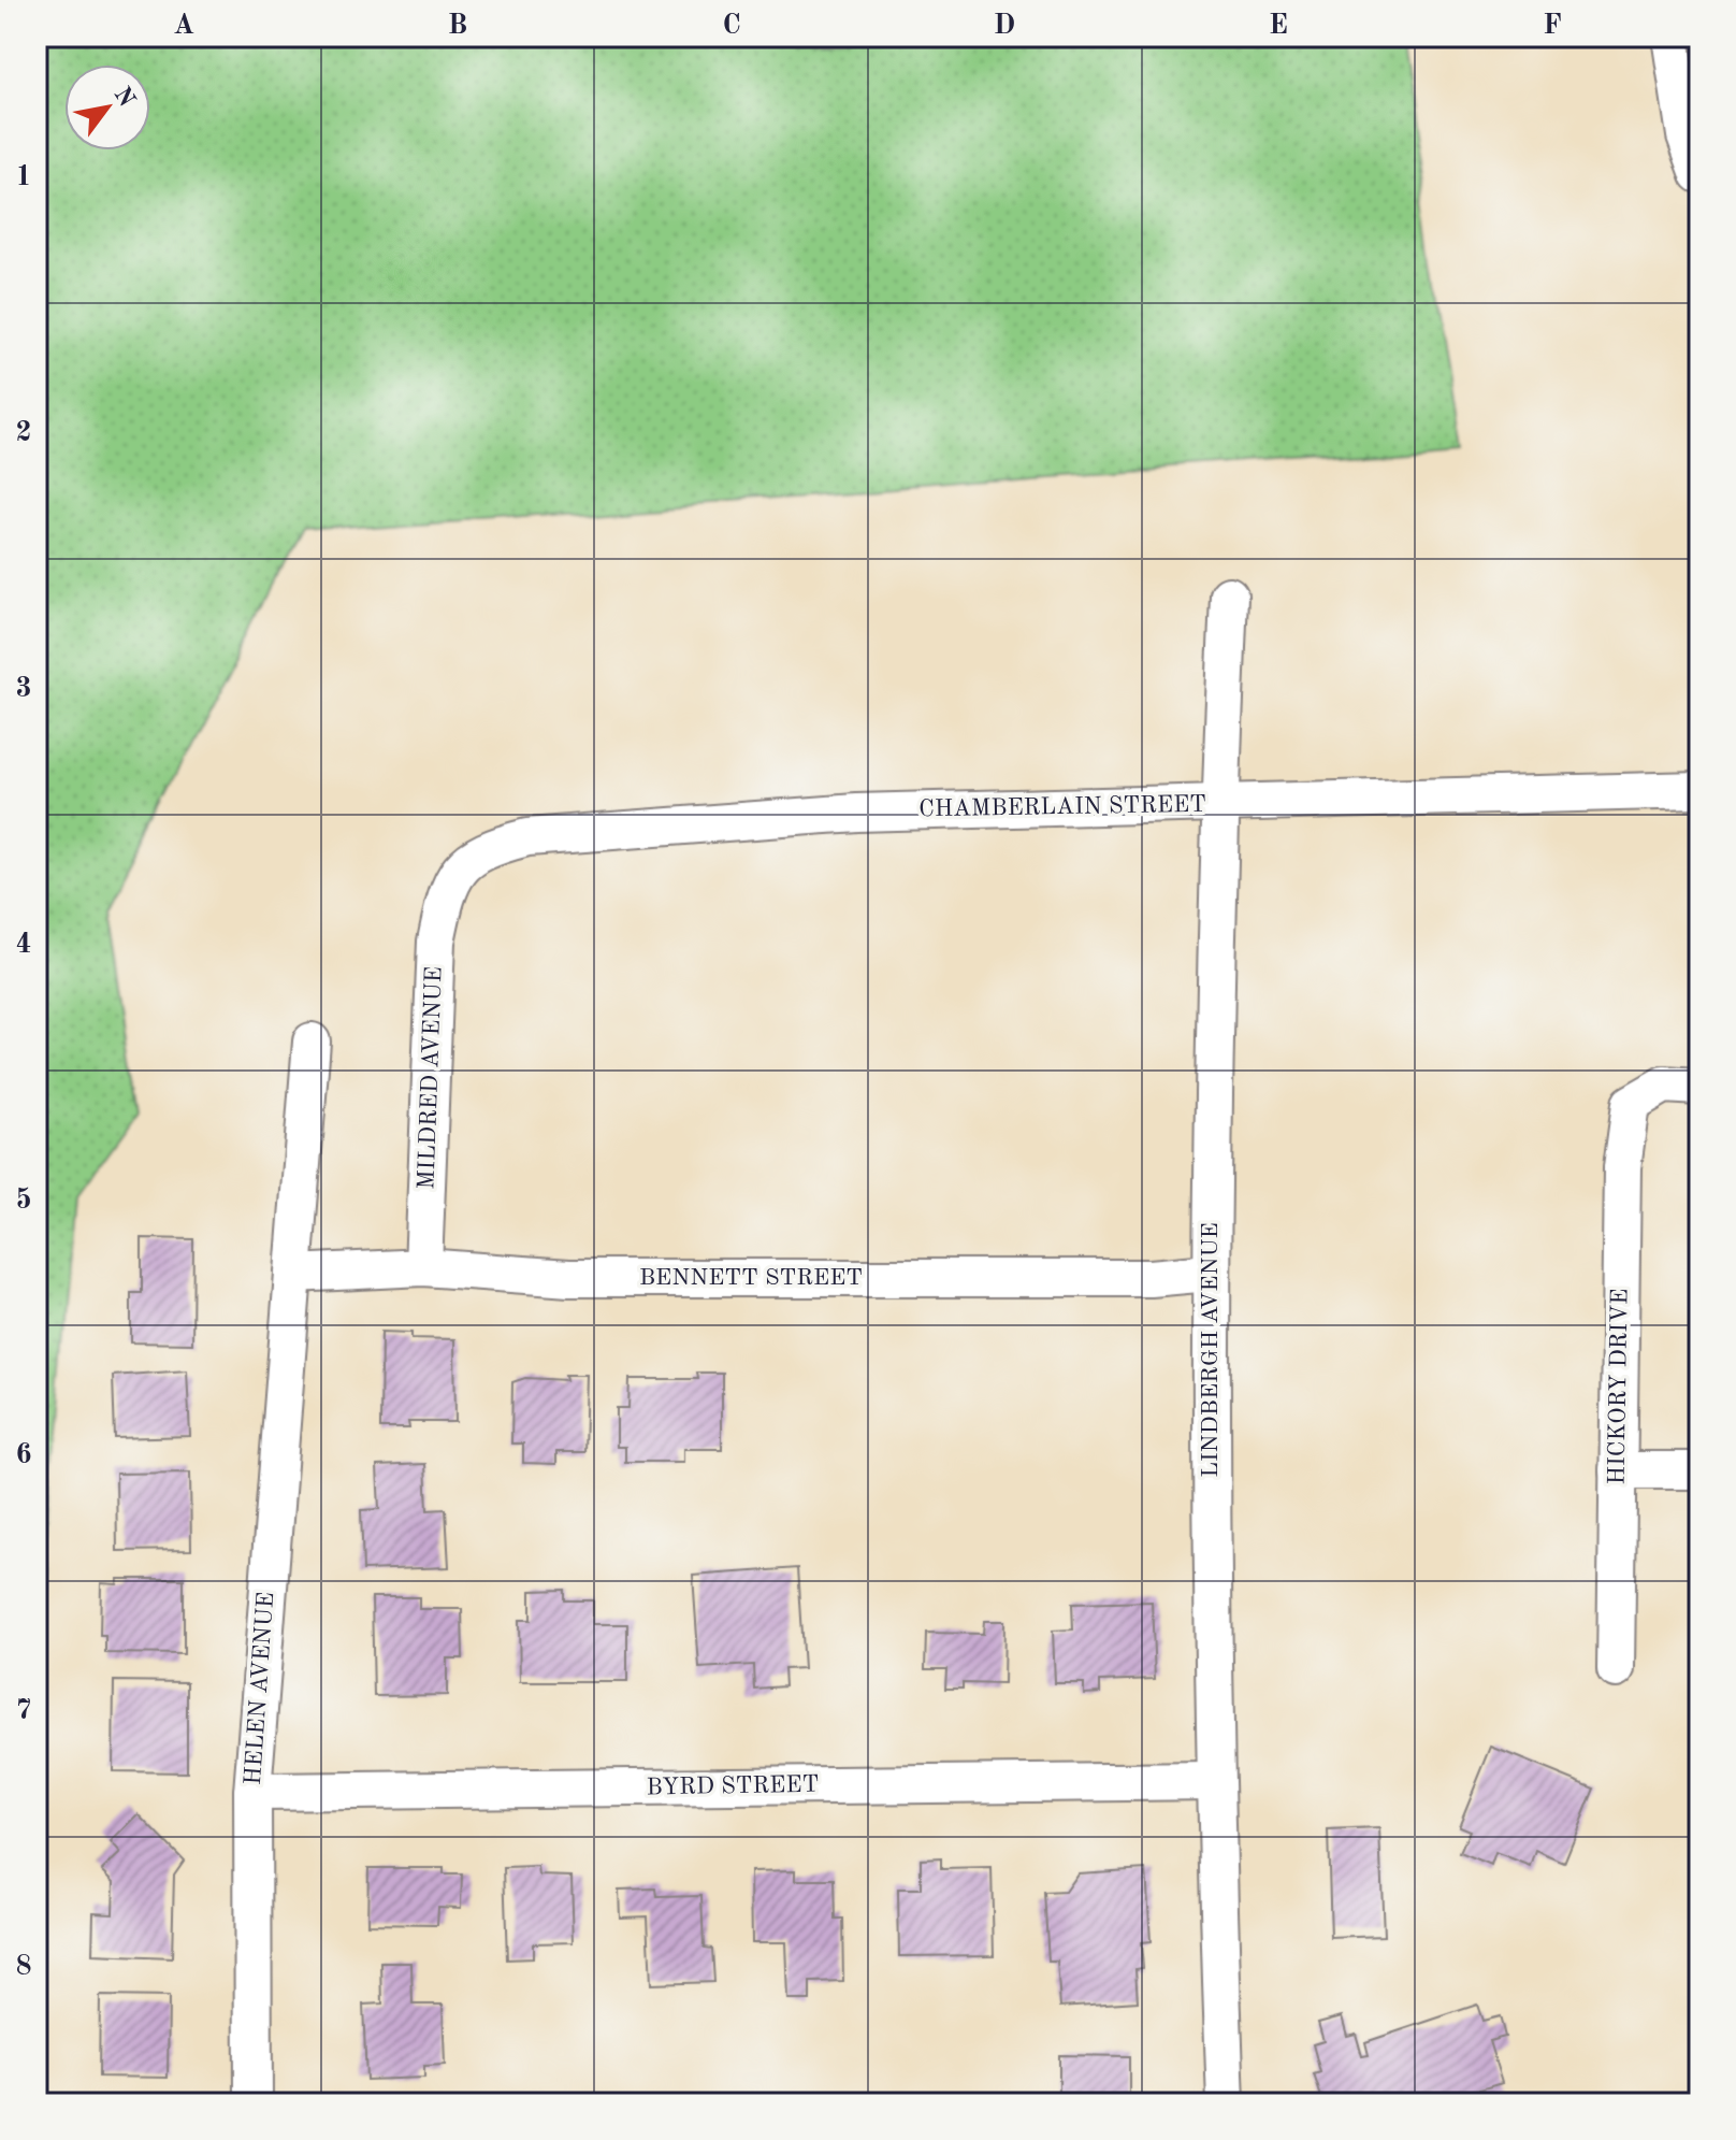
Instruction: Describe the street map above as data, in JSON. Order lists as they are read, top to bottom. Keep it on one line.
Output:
{"streets":{"street":["CHAMBERLAIN STREET","MILDRED AVENUE","BENNETT STREET","LINDBERGH AVENUE","HICKORY DRIVE","HELEN AVENUE","BYRD STREET"]},"crossings":[["CHAMBERLAIN STREET","MILDRED AVENUE"],["CHAMBERLAIN STREET","LINDBERGH AVENUE"],["MILDRED AVENUE","BENNETT STREET"],["BENNETT STREET","LINDBERGH AVENUE"],["BENNETT STREET","HELEN AVENUE"],["LINDBERGH AVENUE","BYRD STREET"],["HELEN AVENUE","BYRD STREET"]],"north":"top right","grid":{"columns":["A","B","C","D","E","F"],"rows":["1","2","3","4","5","6","7","8"]}}
